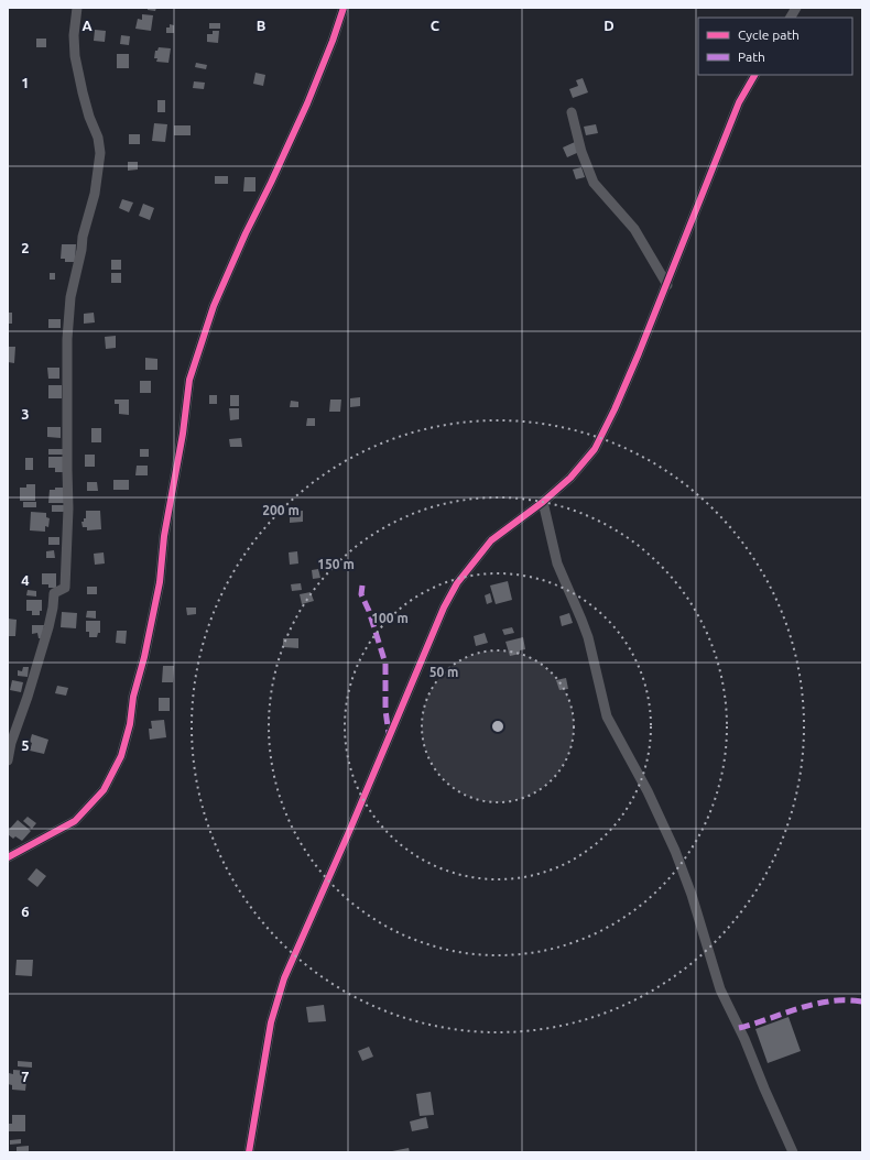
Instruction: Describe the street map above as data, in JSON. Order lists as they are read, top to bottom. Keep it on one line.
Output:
{"legend":["Cycle path","Path"],"grid":{"columns":["A","B","C","D"],"rows":["1","2","3","4","5","6","7"]},"rings":["200 m","150 m","100 m","50 m"]}
